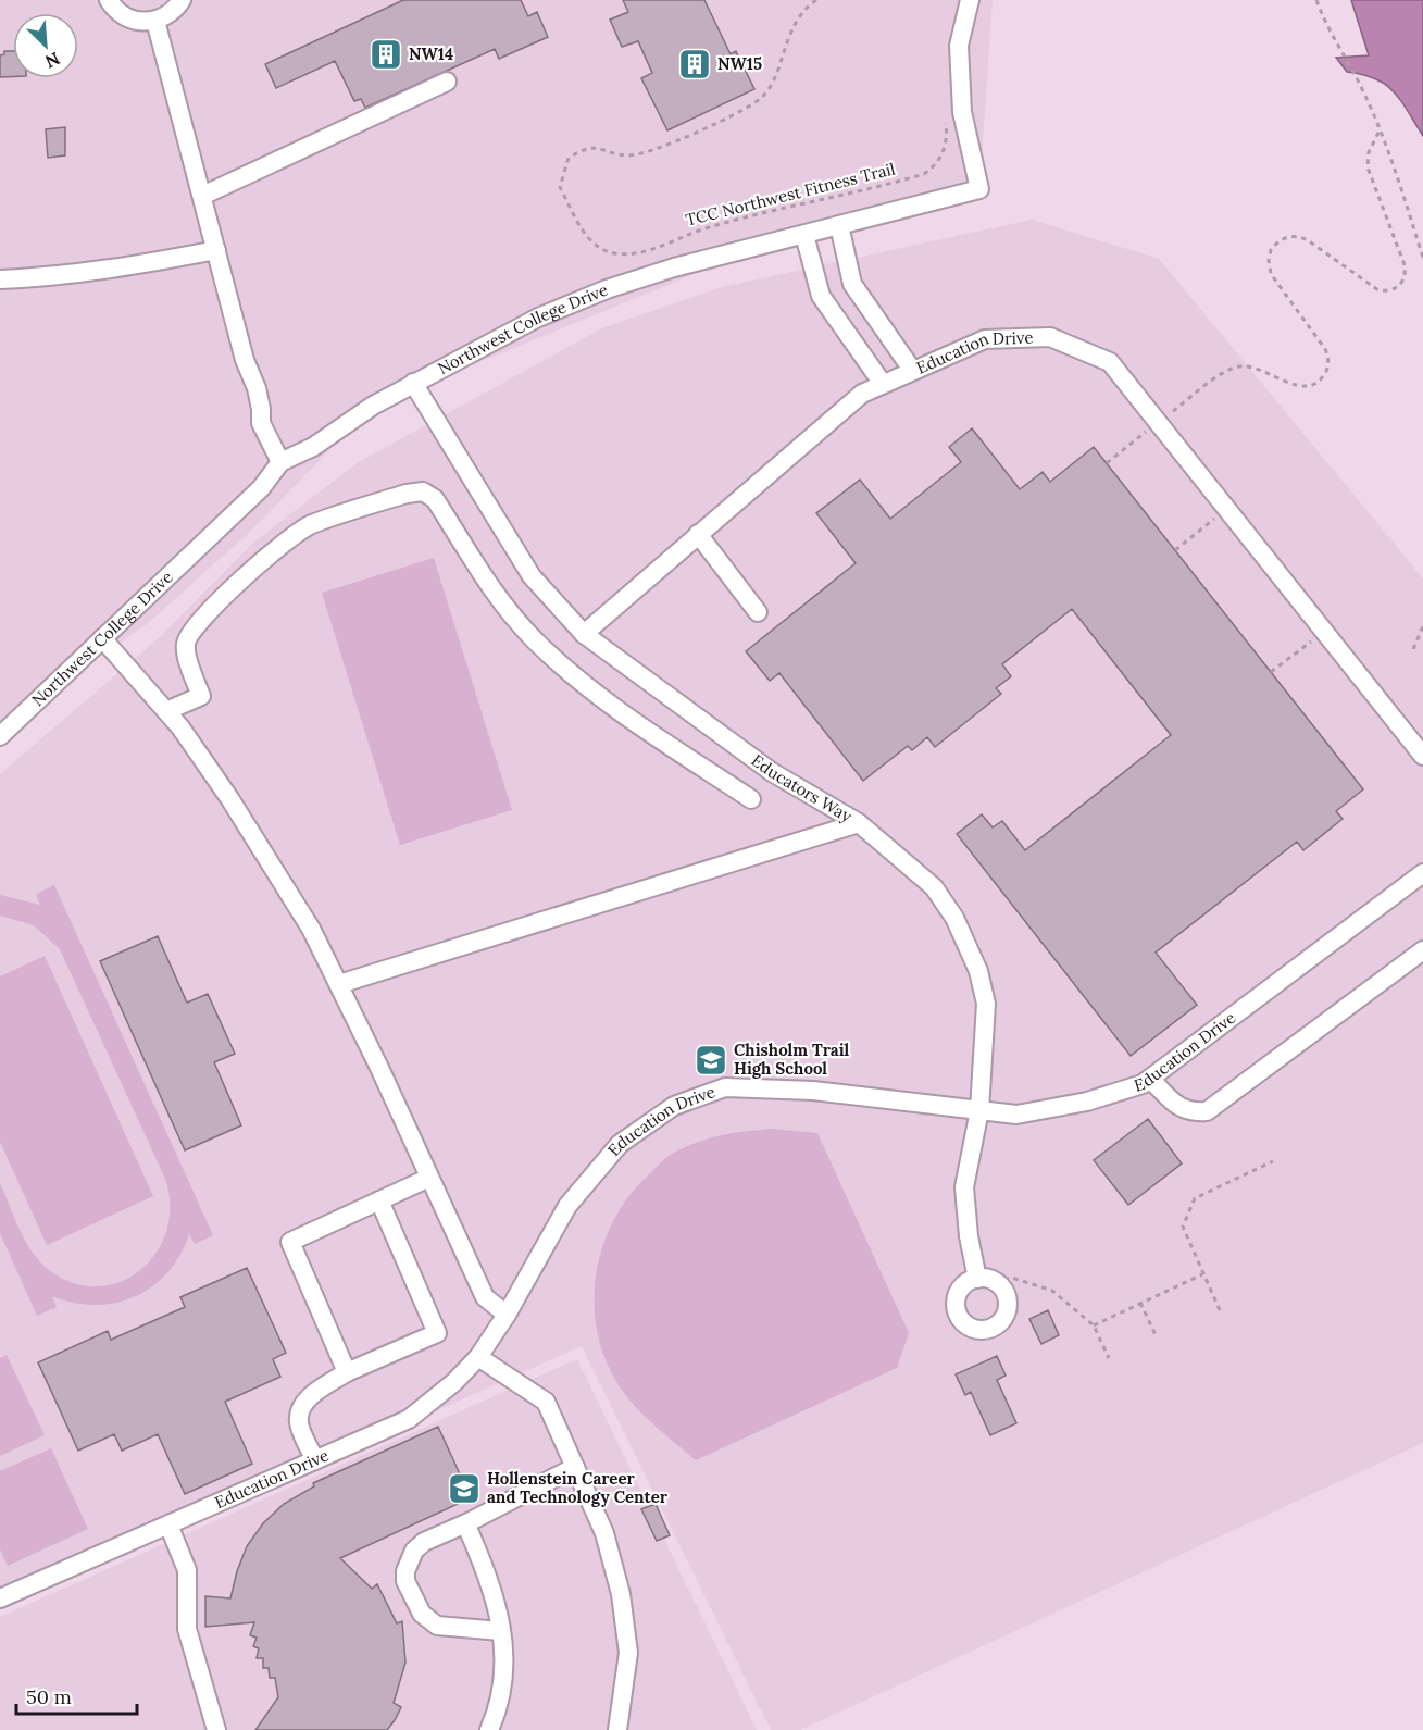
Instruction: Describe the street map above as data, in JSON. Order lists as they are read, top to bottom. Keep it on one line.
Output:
{"streets":{"street":["Northwest College Drive","Education Drive","Educators Way"],"path":["TCC Northwest Fitness Trail"]},"crossings":[["Northwest College Drive","Educators Way"],["Education Drive","Educators Way"]],"places":{"building":["NW14","NW15"],"school or university":["Chisholm Trail High School","Hollenstein Career and Technology Center"]},"scale_bar":"50 m","north":"bottom right"}
